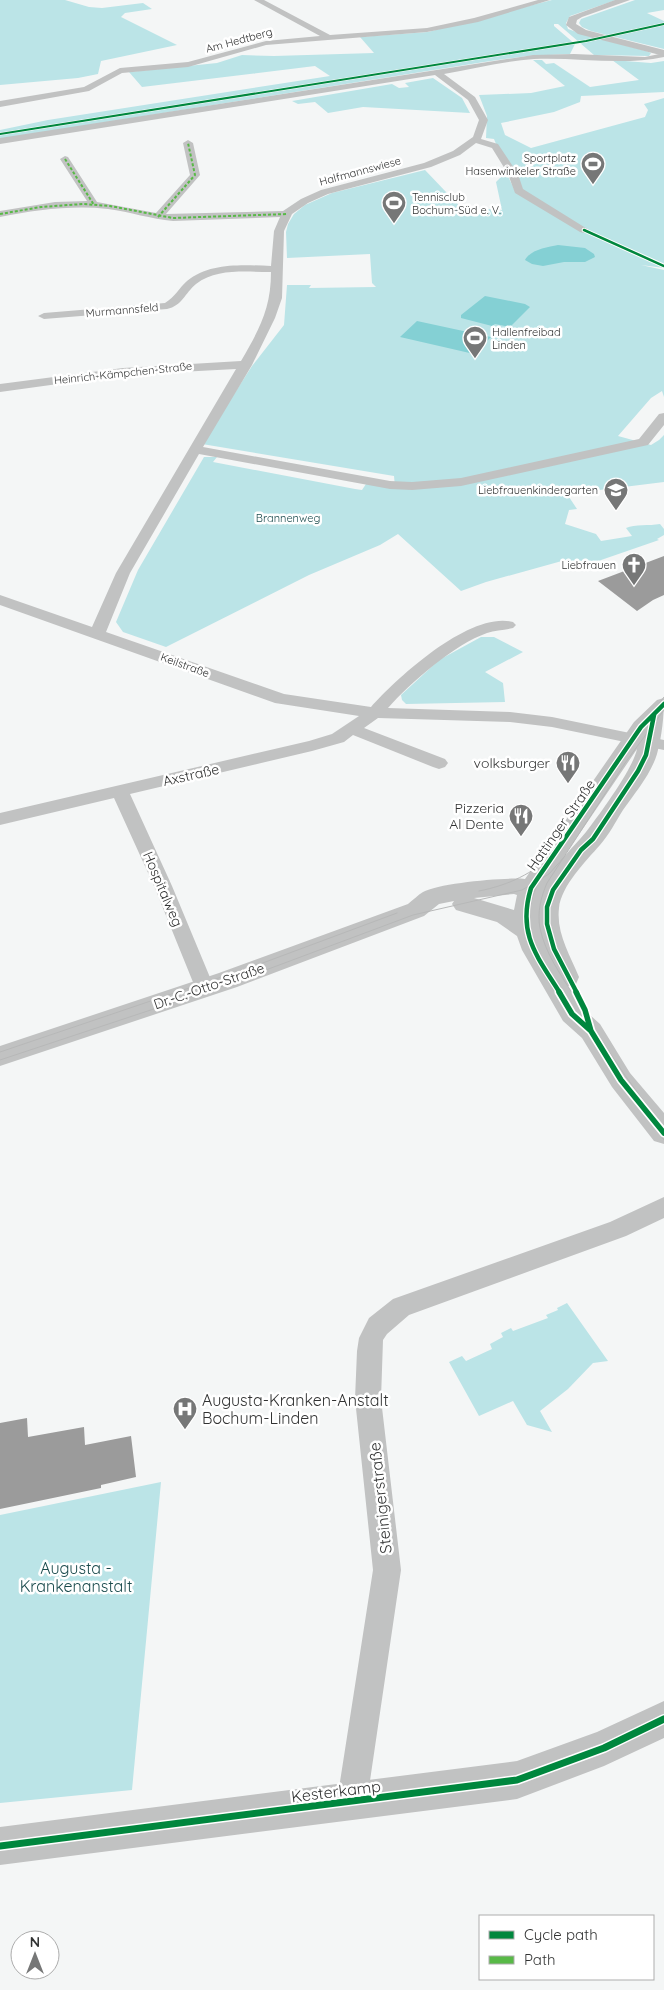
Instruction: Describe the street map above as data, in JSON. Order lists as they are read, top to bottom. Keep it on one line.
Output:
{"streets":{"street":["Am Hedtberg","Halfmannswiese","Murmannsfeld","Heinrich-Kämpchen-Straße","Keilstraße","Axstraße","Hospitalweg","Dr.-C.-Otto-Straße","Steinigerstraße","Kesterkamp"],"cycle path":["Hattinger Straße"]},"crossings":[["Keilstraße","Axstraße"],["Axstraße","Hospitalweg"],["Hospitalweg","Dr.-C.-Otto-Straße"],["Steinigerstraße","Kesterkamp"]],"parks":["Brannenweg","Augusta - Krankenanstalt"],"places":{"sports":["Sportplatz Hasenwinkeler Straße","Tennisclub Bochum-Süd e. V.","Hallenfreibad Linden"],"school or university":["Liebfrauenkindergarten"],"church":["Liebfrauen"],"restaurant":["volksburger","Pizzeria Al Dente"],"hospital":["Augusta-Kranken-Anstalt Bochum-Linden"]},"legend":["Cycle path","Path"],"north":"top"}
